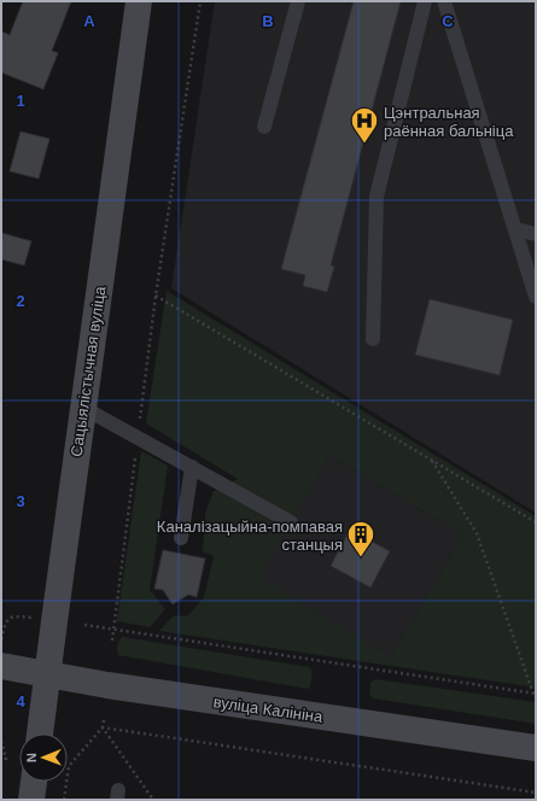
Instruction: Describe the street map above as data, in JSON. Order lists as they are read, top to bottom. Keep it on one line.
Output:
{"streets":{"main road":["Сацыялістычная вуліца","вуліца Калініна"]},"crossings":[["Сацыялістычная вуліца","вуліца Калініна"]],"places":{"hospital":["Цэнтральная раённая бальніца"],"building":["Каналізацыйна-помпавая станцыя"]},"north":"left","grid":{"columns":["A","B","C"],"rows":["1","2","3","4"]}}
